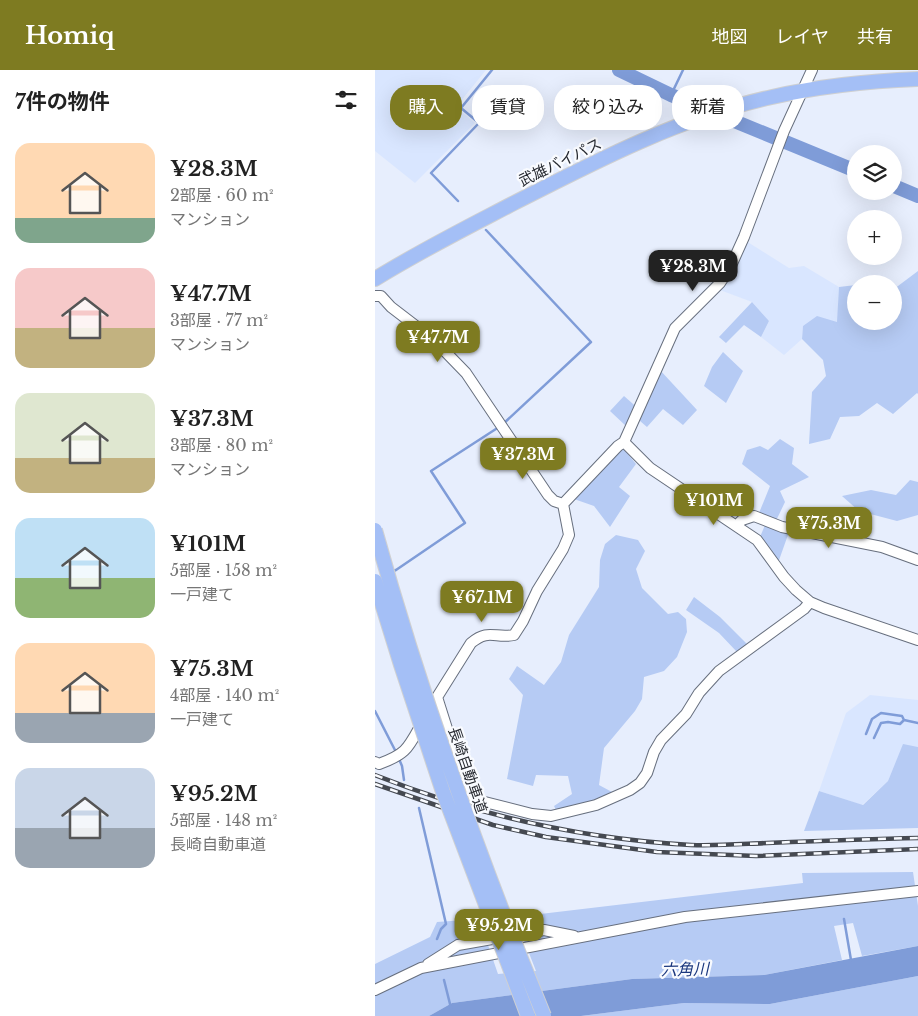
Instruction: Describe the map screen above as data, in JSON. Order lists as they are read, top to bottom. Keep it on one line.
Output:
{"streets":{"highway":["武雄バイパス","長崎自動車道"]},"water":["六角川"],"page":{"header":"Homiq","nav":["地図","レイヤ","共有"],"heading":"7件の物件","chip":["購入","賃貸","絞り込み","新着"],"list":[{"name":"¥28.3M","note":"2部屋 · 60 m² · マンション"},{"name":"¥47.7M","note":"3部屋 · 77 m² · マンション"},{"name":"¥37.3M","note":"3部屋 · 80 m² · マンション"},{"name":"¥101M","note":"5部屋 · 158 m² · 一戸建て"},{"name":"¥75.3M","note":"4部屋 · 140 m² · 一戸建て"},{"name":"¥95.2M","note":"5部屋 · 148 m² · 長崎自動車道"}],"map_buttons":["+","−"],"price":["¥28.3M","¥47.7M","¥37.3M","¥101M","¥75.3M","¥67.1M","¥95.2M"]}}
